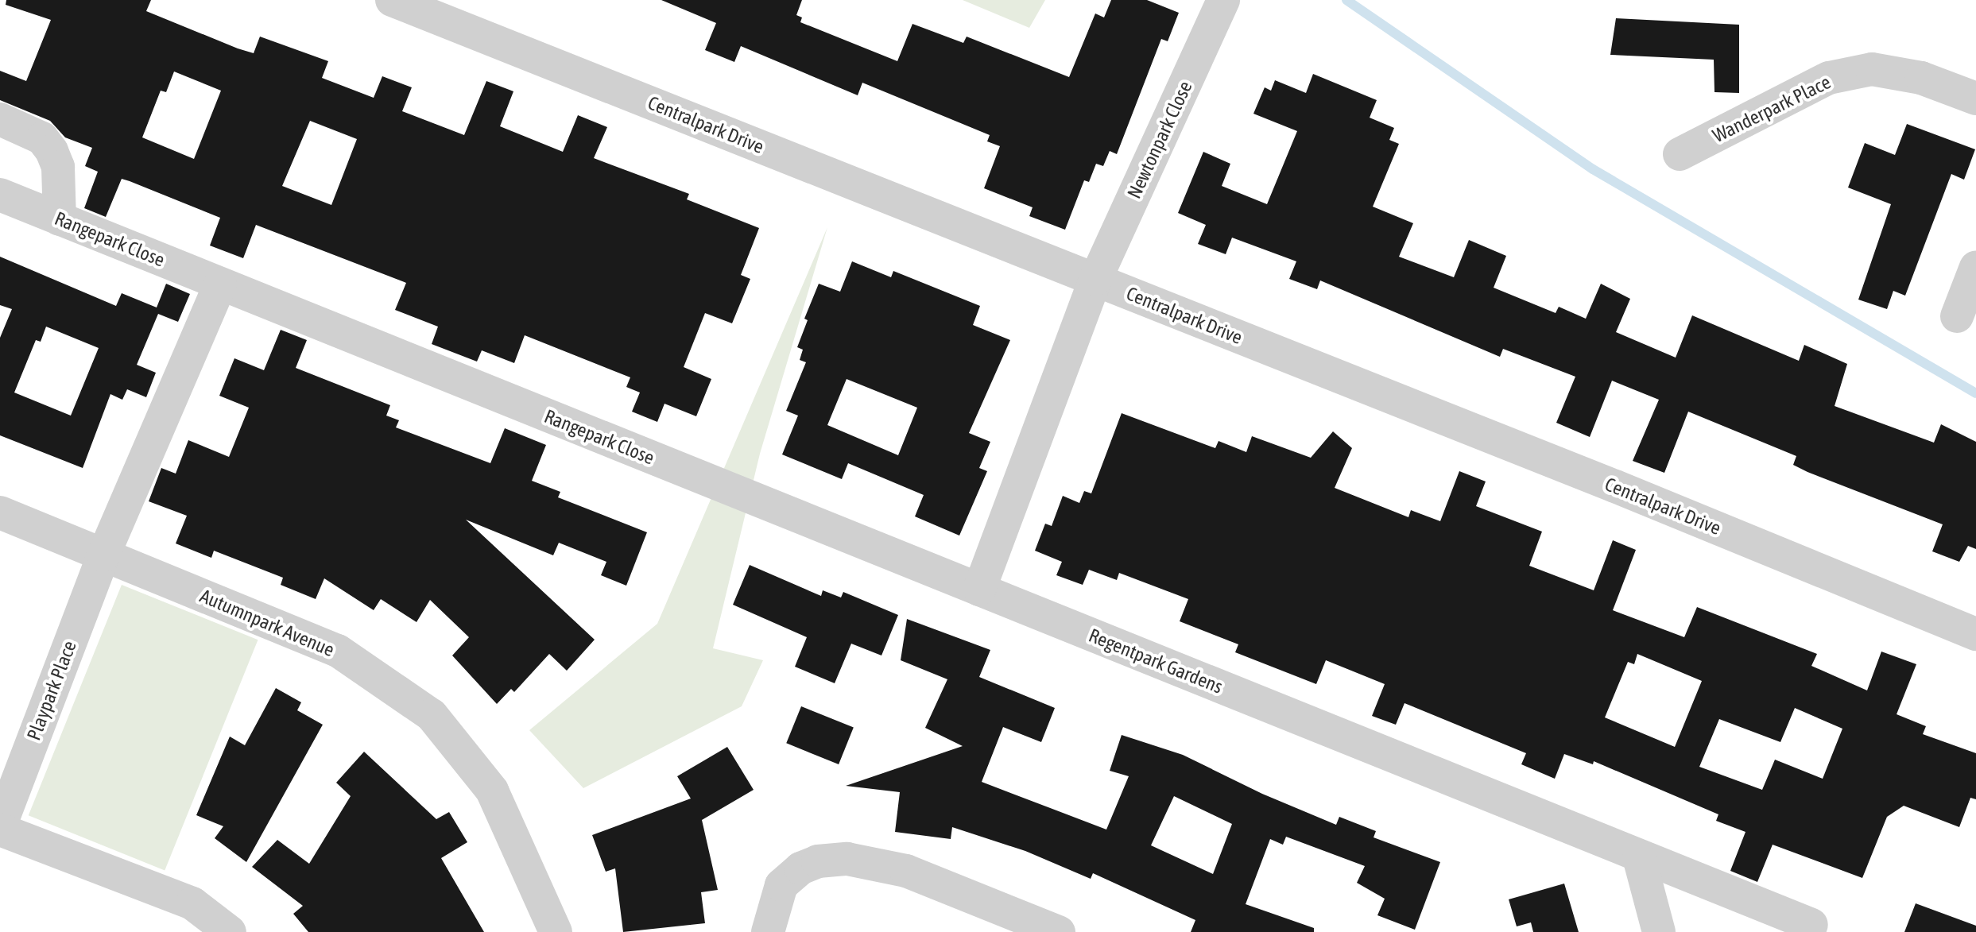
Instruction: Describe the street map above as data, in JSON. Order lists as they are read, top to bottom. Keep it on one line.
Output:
{"streets":{"street":["Wanderpark Place","Centralpark Drive","Newtonpark Close","Rangepark Close","Autumnpark Avenue","Regentpark Gardens","Playpark Place"]},"crossings":[["Centralpark Drive","Newtonpark Close"],["Rangepark Close","Regentpark Gardens"],["Autumnpark Avenue","Playpark Place"]]}
